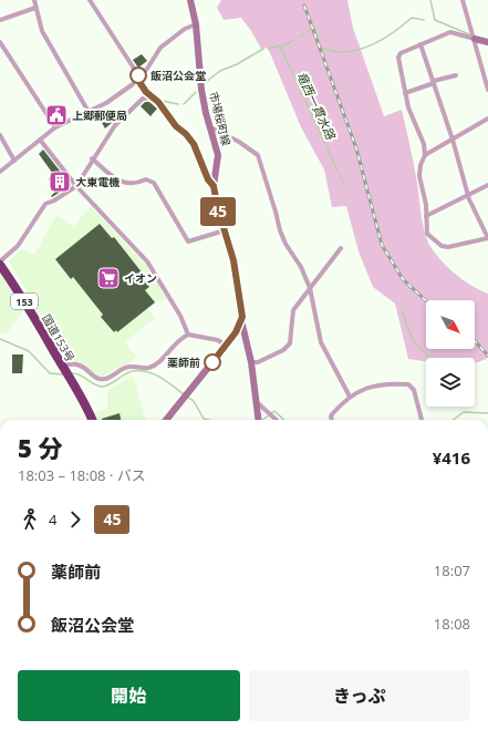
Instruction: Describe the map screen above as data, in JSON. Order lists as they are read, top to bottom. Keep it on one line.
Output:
{"streets":{"highway":["153","国道153号"],"main road":["市場桜町線"]},"water":["竜西一貫水路"],"places":{"other":["飯沼公会堂","薬師前"],"public building":["上郷郵便局"],"building":["大東電機"],"supermarket":["イオン"]},"lines":["bus line 45"],"north":"bottom right","page":{"on_map":"45","heading":["5 分","18:03 – 18:08 · バス","¥416"],"legs":["4","45"],"list":[{"name":"薬師前","value":"18:07"},{"name":"飯沼公会堂","value":"18:08"}],"buttons":["開始","きっぷ"]}}
